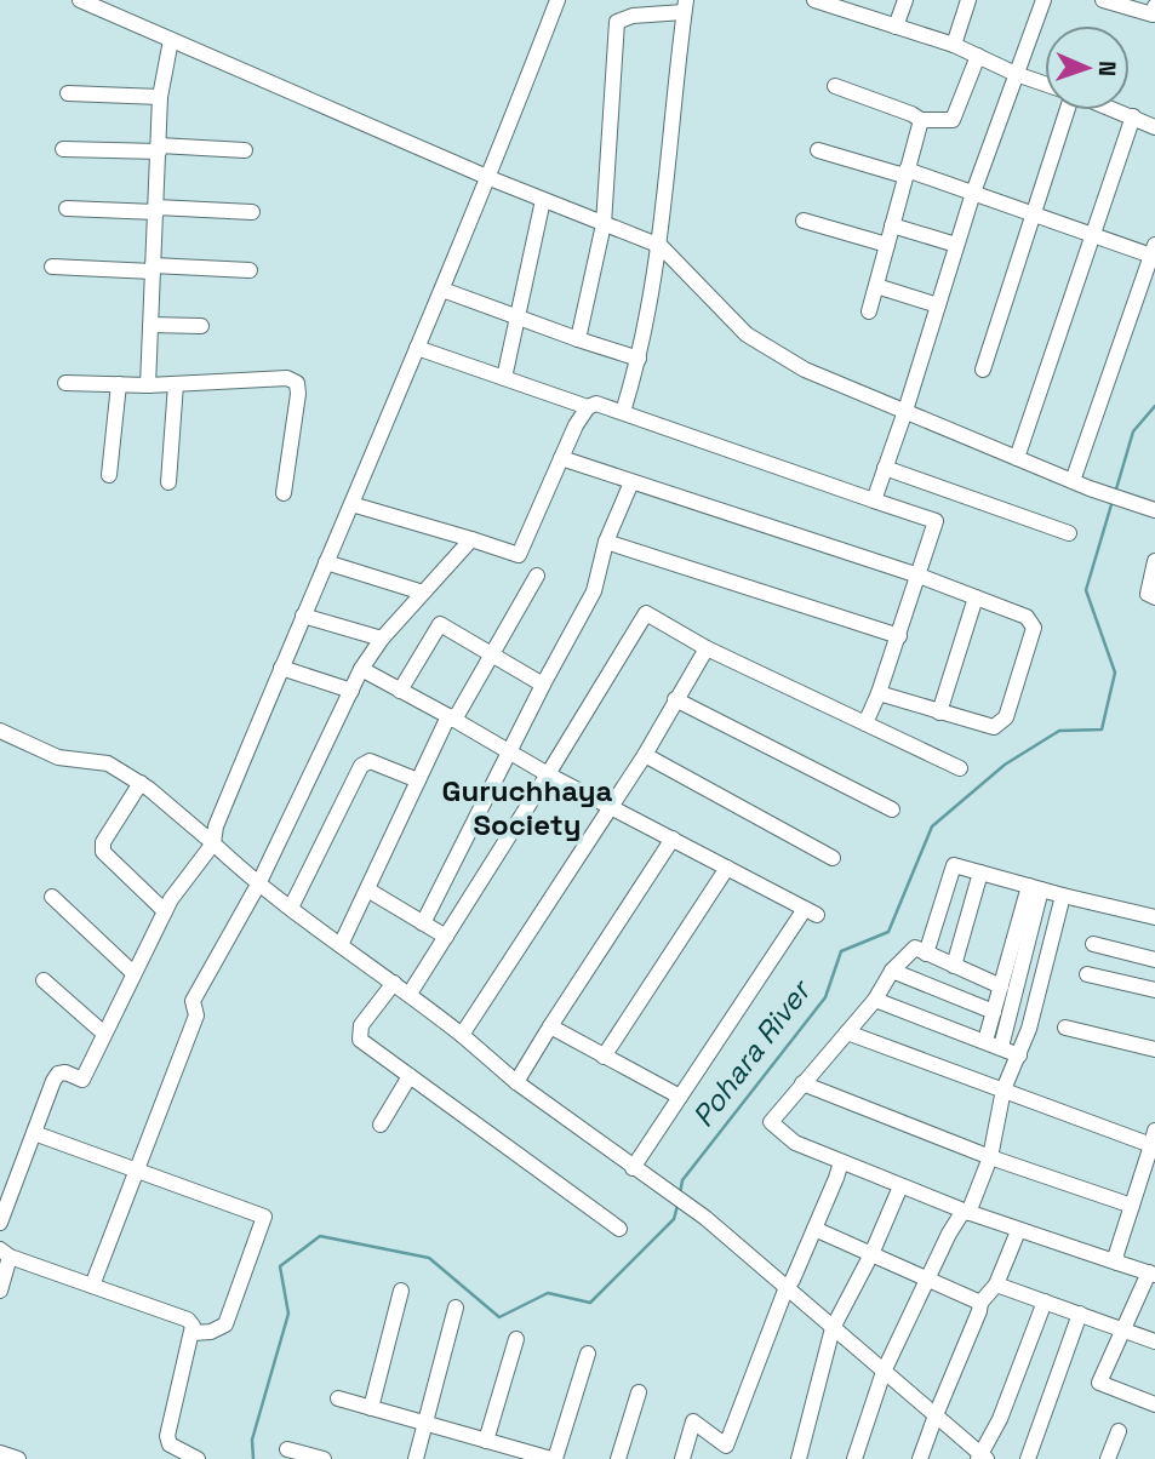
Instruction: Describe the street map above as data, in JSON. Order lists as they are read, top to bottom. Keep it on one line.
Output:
{"districts":["Guruchhaya Society"],"water":["Pohara River"],"north":"right"}
